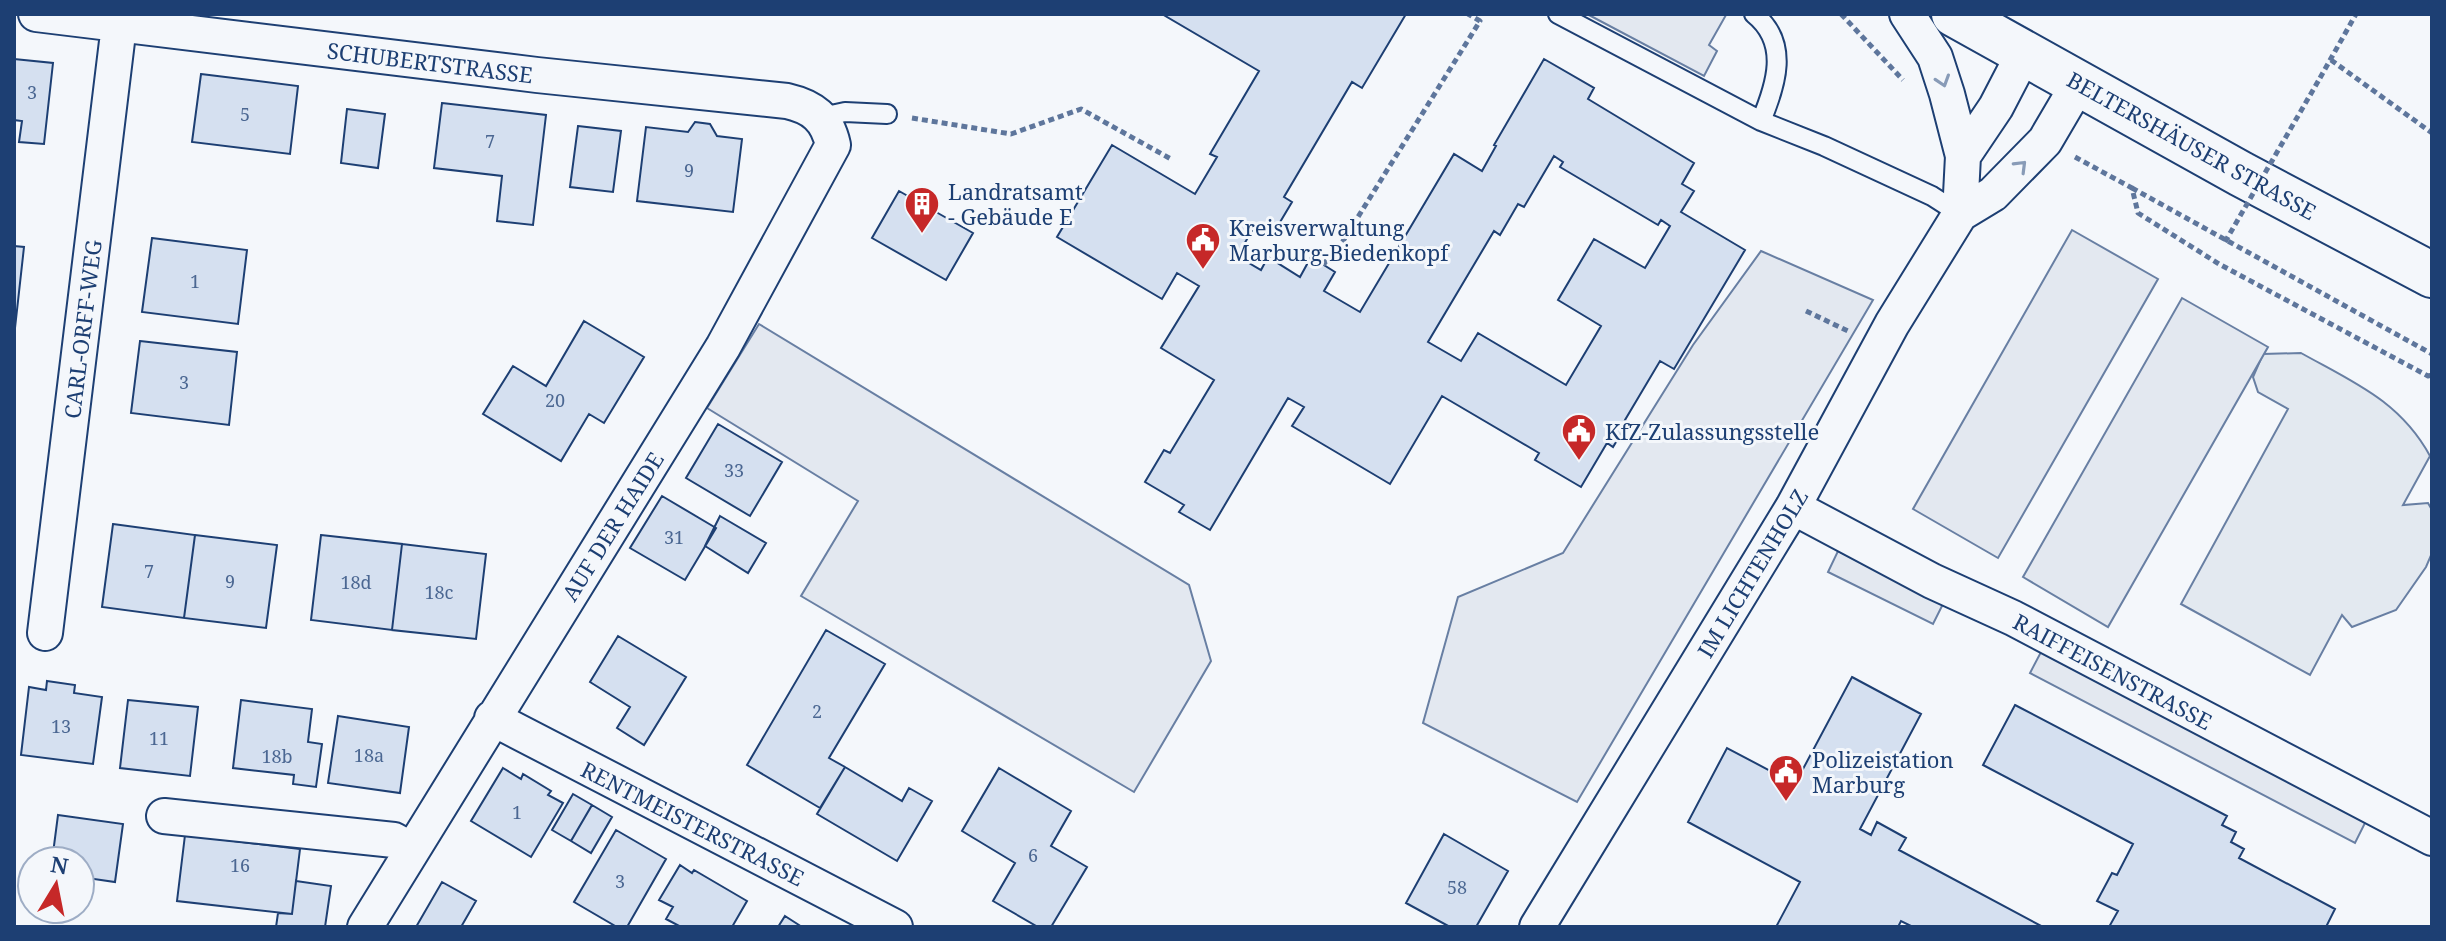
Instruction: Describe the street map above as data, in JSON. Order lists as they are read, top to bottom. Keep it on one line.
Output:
{"streets":{"main road":["BELTERSHÄUSER STRASSE"],"street":["SCHUBERTSTRASSE","CARL-ORFF-WEG","AUF DER HAIDE","IM LICHTENHOLZ","RAIFFEISENSTRASSE","RENTMEISTERSTRASSE"]},"crossings":[["SCHUBERTSTRASSE","CARL-ORFF-WEG"],["SCHUBERTSTRASSE","AUF DER HAIDE"],["BELTERSHÄUSER STRASSE","IM LICHTENHOLZ"],["AUF DER HAIDE","RENTMEISTERSTRASSE"],["IM LICHTENHOLZ","RAIFFEISENSTRASSE"]],"places":{"building":["Landratsamt - Gebäude E"],"public building":["Kreisverwaltung Marburg-Biedenkopf","KfZ-Zulassungsstelle","Polizeistation Marburg"]},"house_numbers":["3","5","7","9","1","3","20","33","31","7","9","18d","18c","2","13","11","18a","18b","1","6","16","3","58"],"north":"top"}
